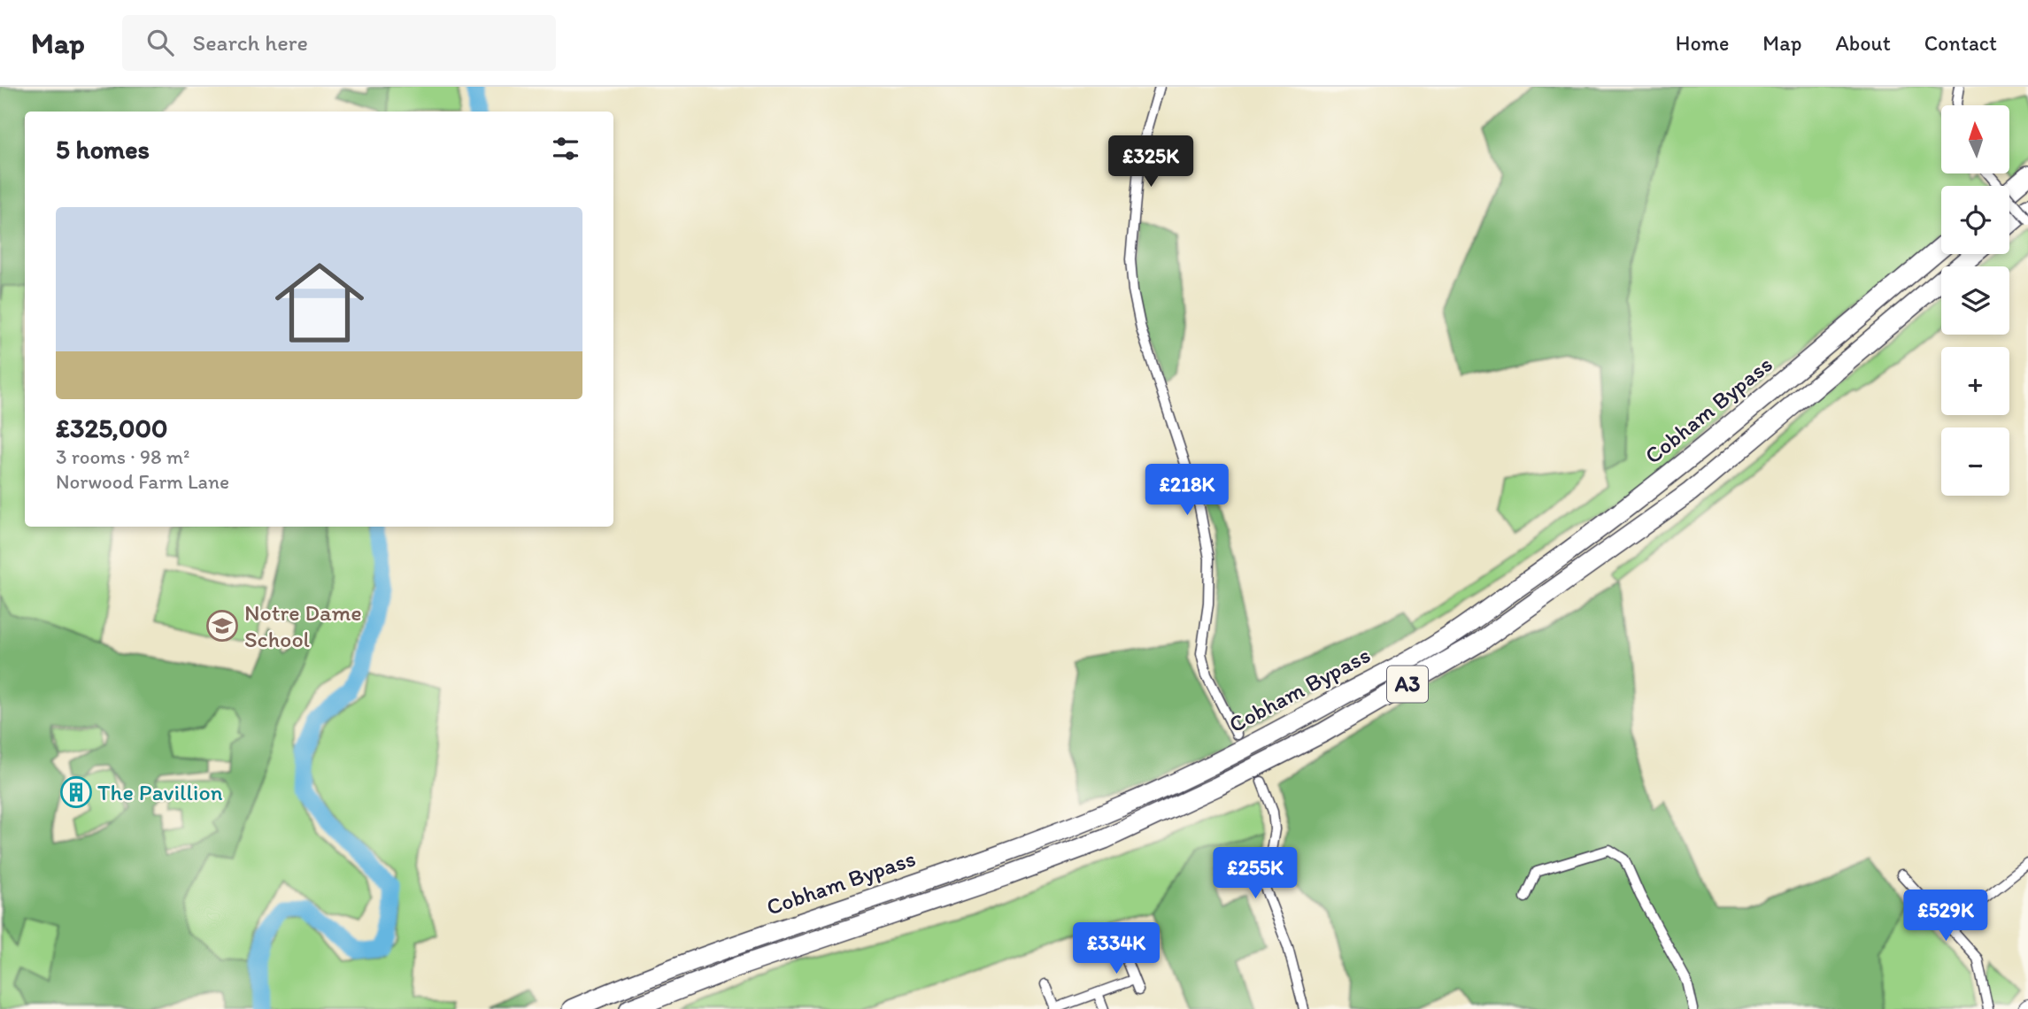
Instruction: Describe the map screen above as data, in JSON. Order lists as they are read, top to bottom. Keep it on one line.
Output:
{"streets":{"highway":["Cobham Bypass","A3"]},"places":{"school or university":["Notre Dame School"],"building":["The Pavillion"]},"north":"top","page":{"header":"Map","search":"Search here","nav":["Home","Map","About","Contact"],"map_buttons":["+","−"],"heading":"5 homes","price":["£325K","£218K","£255K","£529K","£334K"],"list":[{"name":"£325,000","note":"3 rooms · 98 m² · Norwood Farm Lane"}]}}
